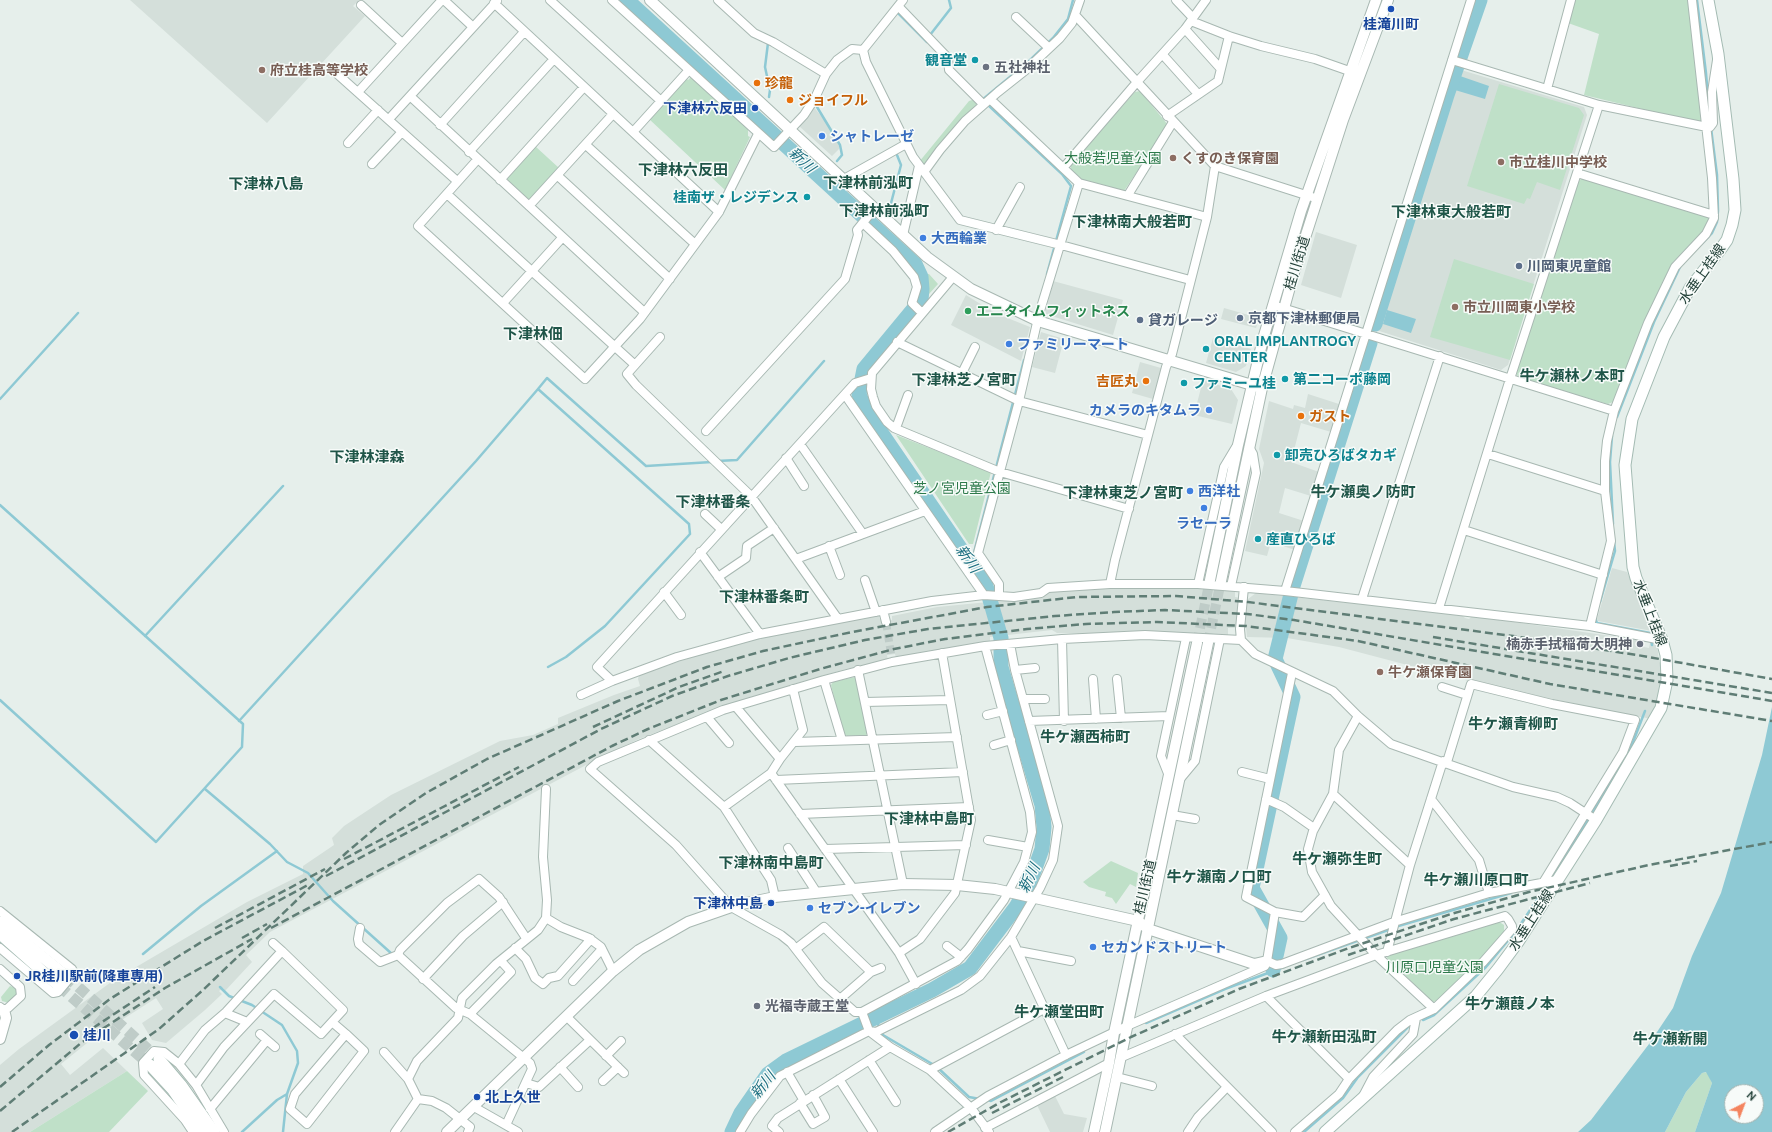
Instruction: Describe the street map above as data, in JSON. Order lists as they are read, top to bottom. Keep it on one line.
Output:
{"streets":{"main road":["水垂上桂線"],"street":["桂川街道"]},"districts":["下津林六反田","下津林前泓町","下津林八島","下津林前泓町","下津林東大般若町","下津林南大般若町","下津林佃","牛ケ瀬林ノ本町","下津林芝ノ宮町","下津林津森","牛ケ瀬奥ノ防町","下津林東芝ノ宮町","下津林番条","下津林番条町","牛ケ瀬青柳町","牛ケ瀬西柿町","下津林中島町","牛ケ瀬弥生町","下津林南中島町","牛ケ瀬南ノ口町","牛ケ瀬川原口町","牛ケ瀬葭ノ本","牛ケ瀬堂田町","牛ケ瀬新田泓町","牛ケ瀬新開"],"water":["新川"],"parks":["大般若児童公園","芝ノ宮児童公園","川原口児童公園"],"places":["桂滝川町","観音堂","五社神社","府立桂高等学校","珍龍","ジョイフル","下津林六反田","シャトレーゼ","くすのき保育園","市立桂川中学校","桂南ザ・レジデンス","大西輪業","川岡東児童館","市立川岡東小学校","エニタイムフィットネス","京都下津林郵便局","貸ガレージ","ファミリーマート","ORAL IMPLANTROGY CENTER","第二コーポ藤岡","吉匠丸","ファミーユ桂","カメラのキタムラ","ガスト","卸売ひろばタカギ","西洋社","ラセーラ","産直ひろば","楠赤手拭稲荷大明神","牛ケ瀬保育園","下津林中島","セブン-イレブン","セカンドストリート","JR桂川駅前(降車専用)","光福寺蔵王堂","桂川","北上久世"],"north":"top right"}
